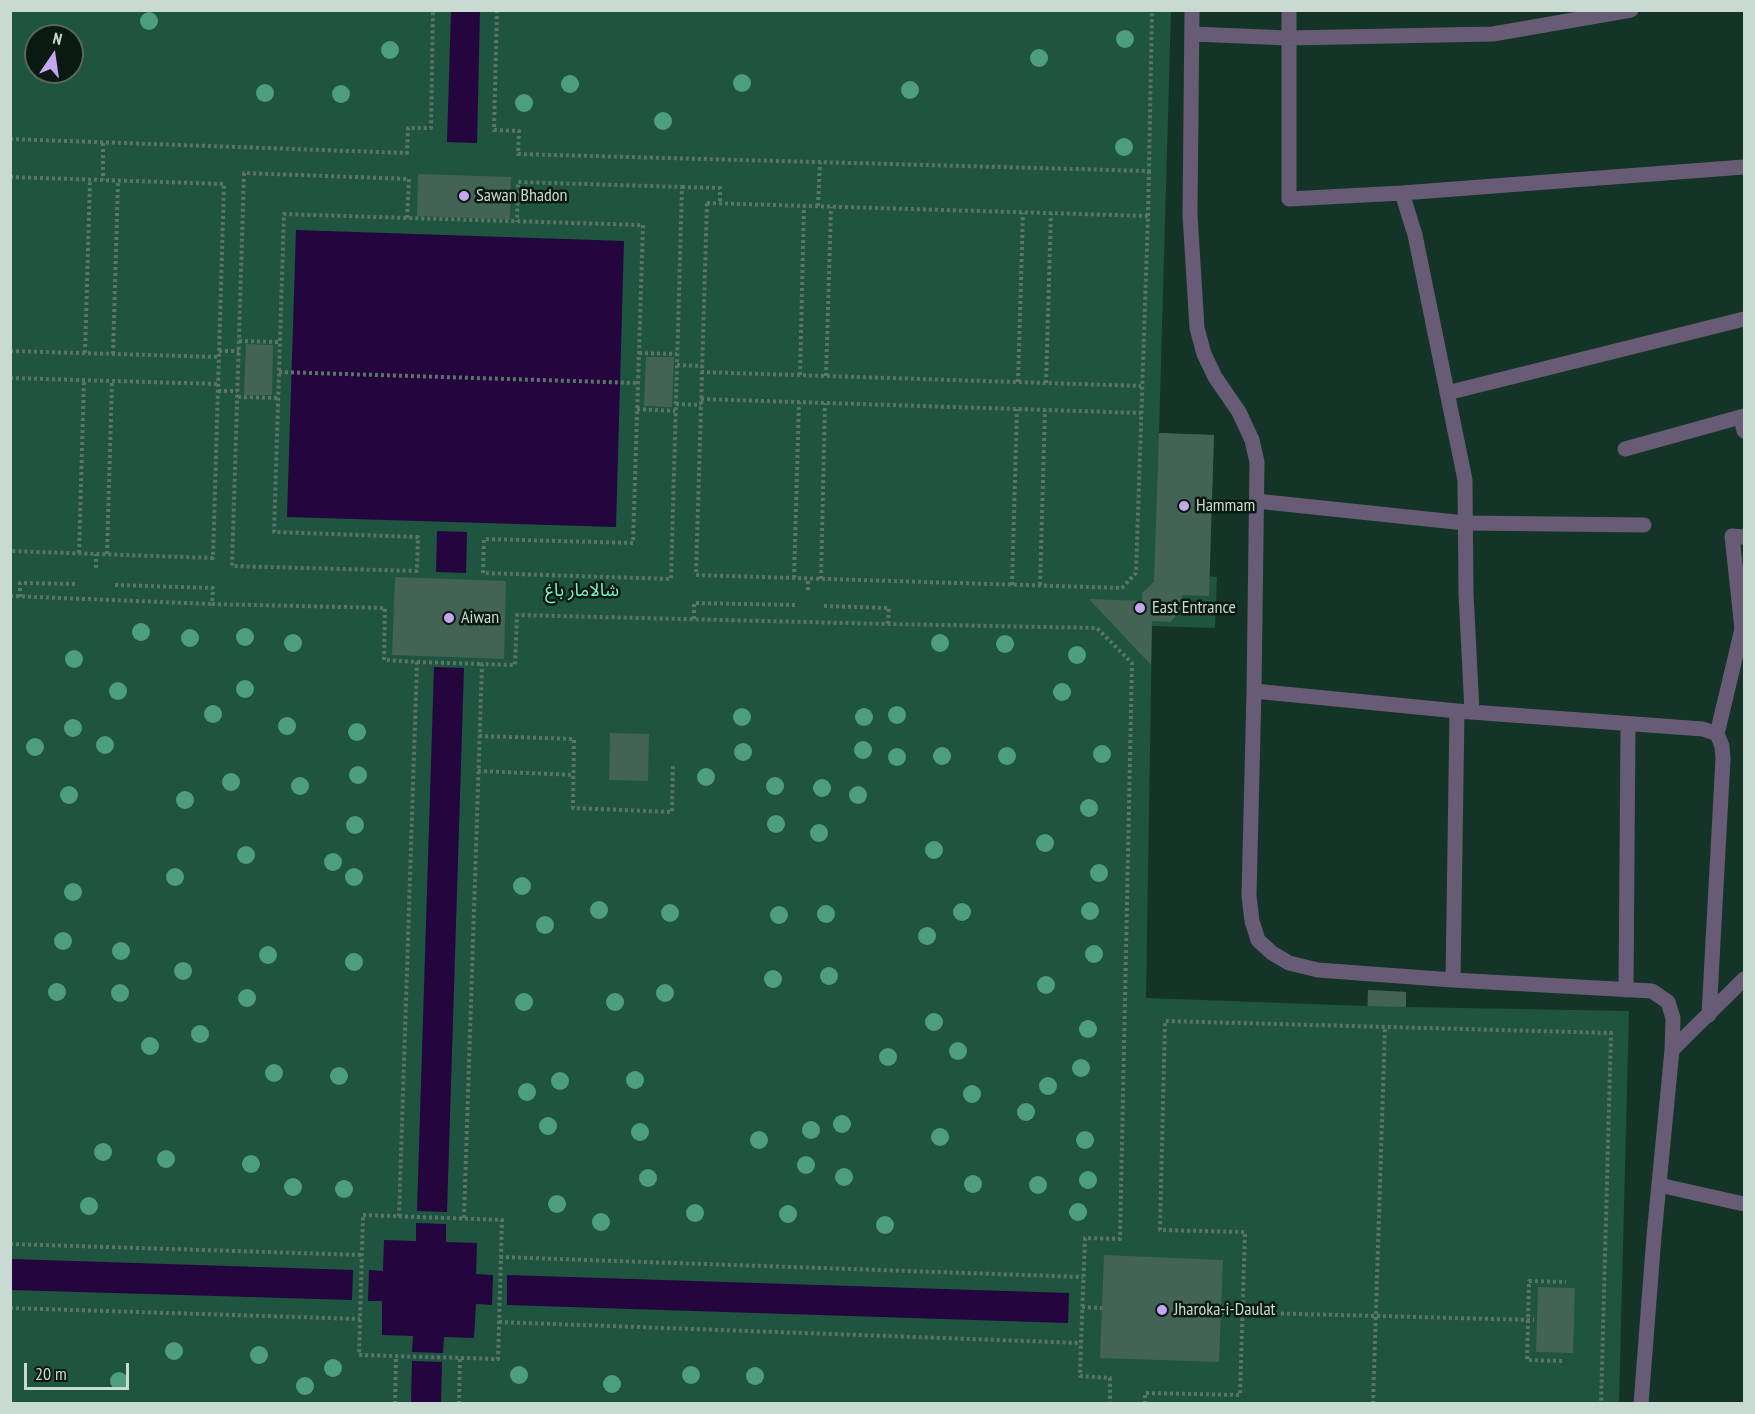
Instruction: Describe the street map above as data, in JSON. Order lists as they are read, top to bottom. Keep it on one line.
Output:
{"parks":["شالامار باغ"],"places":["Sawan Bhadon","Hammam","East Entrance","Aiwan","Jharoka-i-Daulat"],"scale_bar":"20 m","north":"top"}
